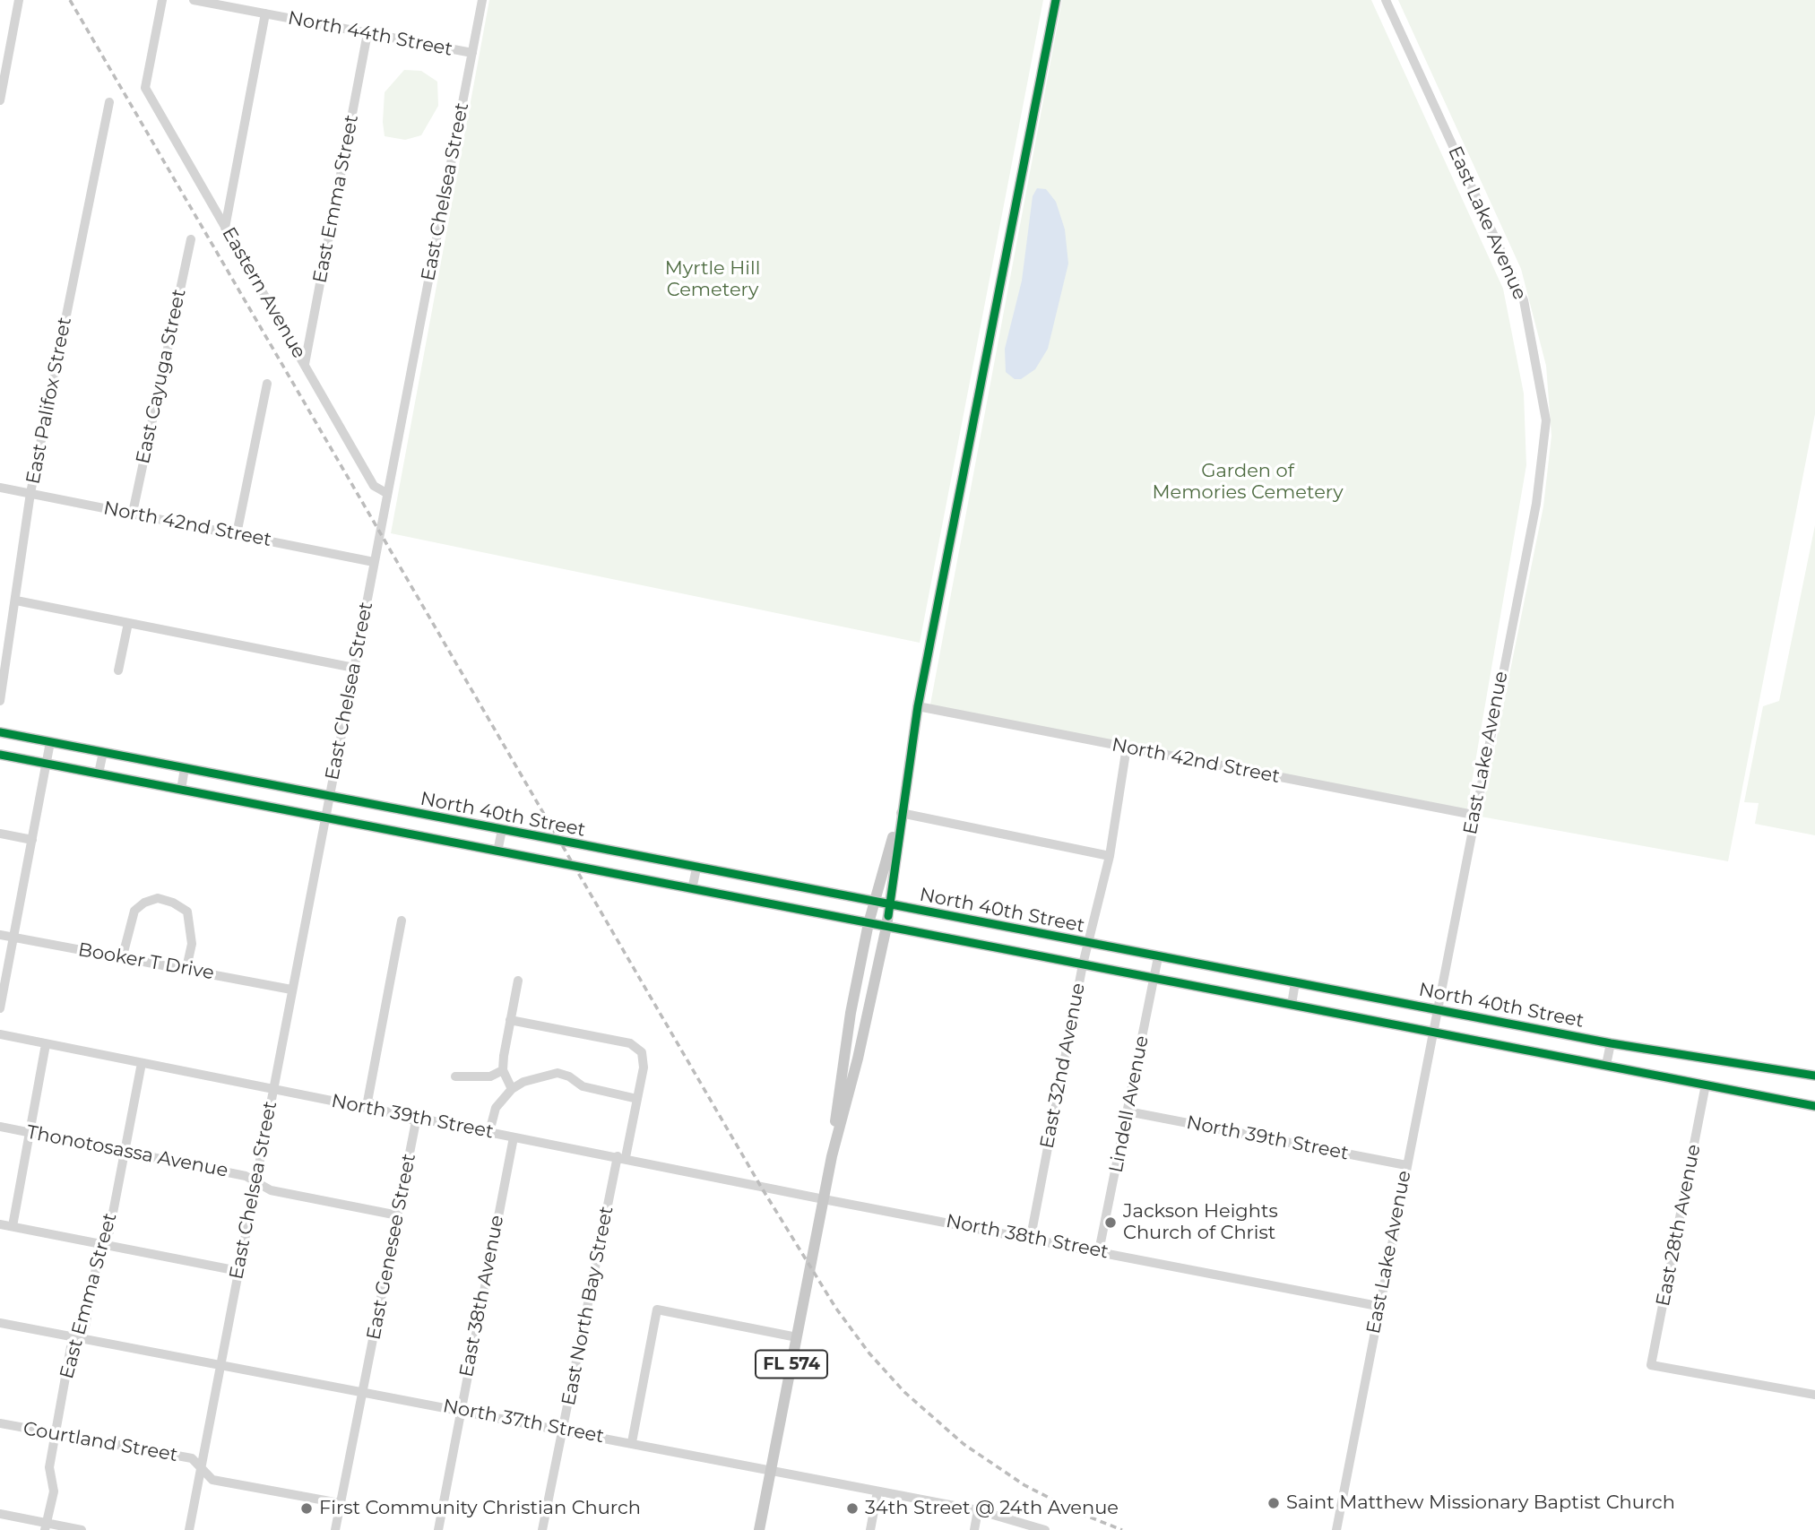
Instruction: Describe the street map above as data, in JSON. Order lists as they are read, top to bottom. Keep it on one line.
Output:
{"streets":{"main road":["North 40th Street","FL 574"],"street":["North 44th Street","East Chelsea Street","East Emma Street","East Lake Avenue","Eastern Avenue","East Cayuga Street","East Palifox Street","North 42nd Street","Booker T Drive","East 32nd Avenue","Lindell Avenue","North 39th Street","Thonotosassa Avenue","East 28th Avenue","North 38th Street","East Genesee Street","East 38th Avenue","East North Bay Street","North 37th Street","Courtland Street"]},"crossings":[["North 44th Street","East Chelsea Street"],["North 44th Street","East Emma Street"],["East Chelsea Street","Eastern Avenue"],["East Chelsea Street","North 42nd Street"],["East Chelsea Street","North 40th Street"],["East Chelsea Street","Booker T Drive"],["East Chelsea Street","North 39th Street"],["East Chelsea Street","Thonotosassa Avenue"],["East Chelsea Street","North 37th Street"],["East Chelsea Street","Courtland Street"],["East Emma Street","Eastern Avenue"],["East Emma Street","North 39th Street"],["East Emma Street","Thonotosassa Avenue"],["East Emma Street","North 37th Street"],["East Emma Street","Courtland Street"],["East Lake Avenue","North 42nd Street"],["East Lake Avenue","North 40th Street"],["East Lake Avenue","North 39th Street"],["East Lake Avenue","North 38th Street"],["East Cayuga Street","North 42nd Street"],["East Palifox Street","North 42nd Street"],["North 42nd Street","East 32nd Avenue"],["North 42nd Street","FL 574"],["North 40th Street","East 32nd Avenue"],["North 40th Street","Lindell Avenue"],["North 40th Street","East 28th Avenue"],["North 40th Street","FL 574"],["East 32nd Avenue","North 38th Street"],["Lindell Avenue","North 39th Street"],["Lindell Avenue","North 38th Street"],["North 39th Street","North 38th Street"],["North 39th Street","East Genesee Street"],["North 39th Street","East 38th Avenue"],["North 39th Street","East North Bay Street"],["North 39th Street","FL 574"],["Thonotosassa Avenue","East Genesee Street"],["North 38th Street","FL 574"],["East Genesee Street","North 37th Street"],["East Genesee Street","Courtland Street"],["East 38th Avenue","North 37th Street"],["East North Bay Street","North 37th Street"],["FL 574","North 37th Street"]],"parks":["Myrtle Hill Cemetery","Garden of Memories Cemetery"],"places":["Jackson Heights Church of Christ","Saint Matthew Missionary Baptist Church","First Community Christian Church","34th Street @ 24th Avenue"]}
